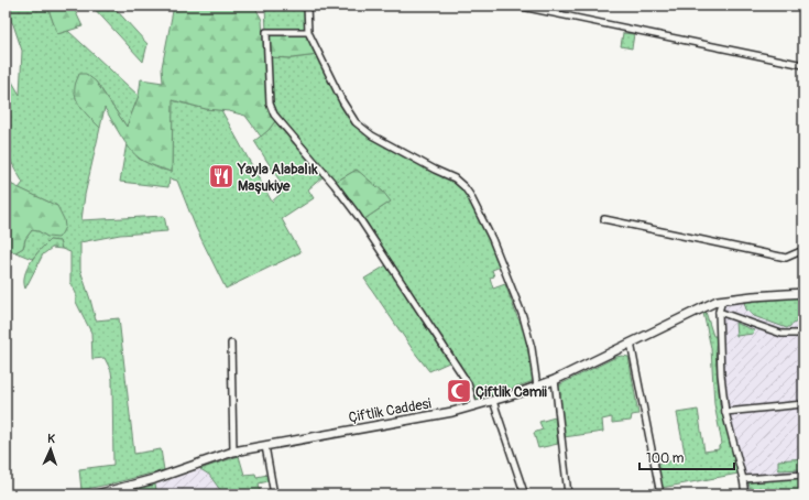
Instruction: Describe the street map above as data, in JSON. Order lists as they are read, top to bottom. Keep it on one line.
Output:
{"streets":{"street":["Çiftlik Caddesi"]},"places":{"restaurant":["Yayla Alabalık Maşukiye"],"mosque":["Çiftlik Camii"]},"scale_bar":"100 m","north":"top"}
